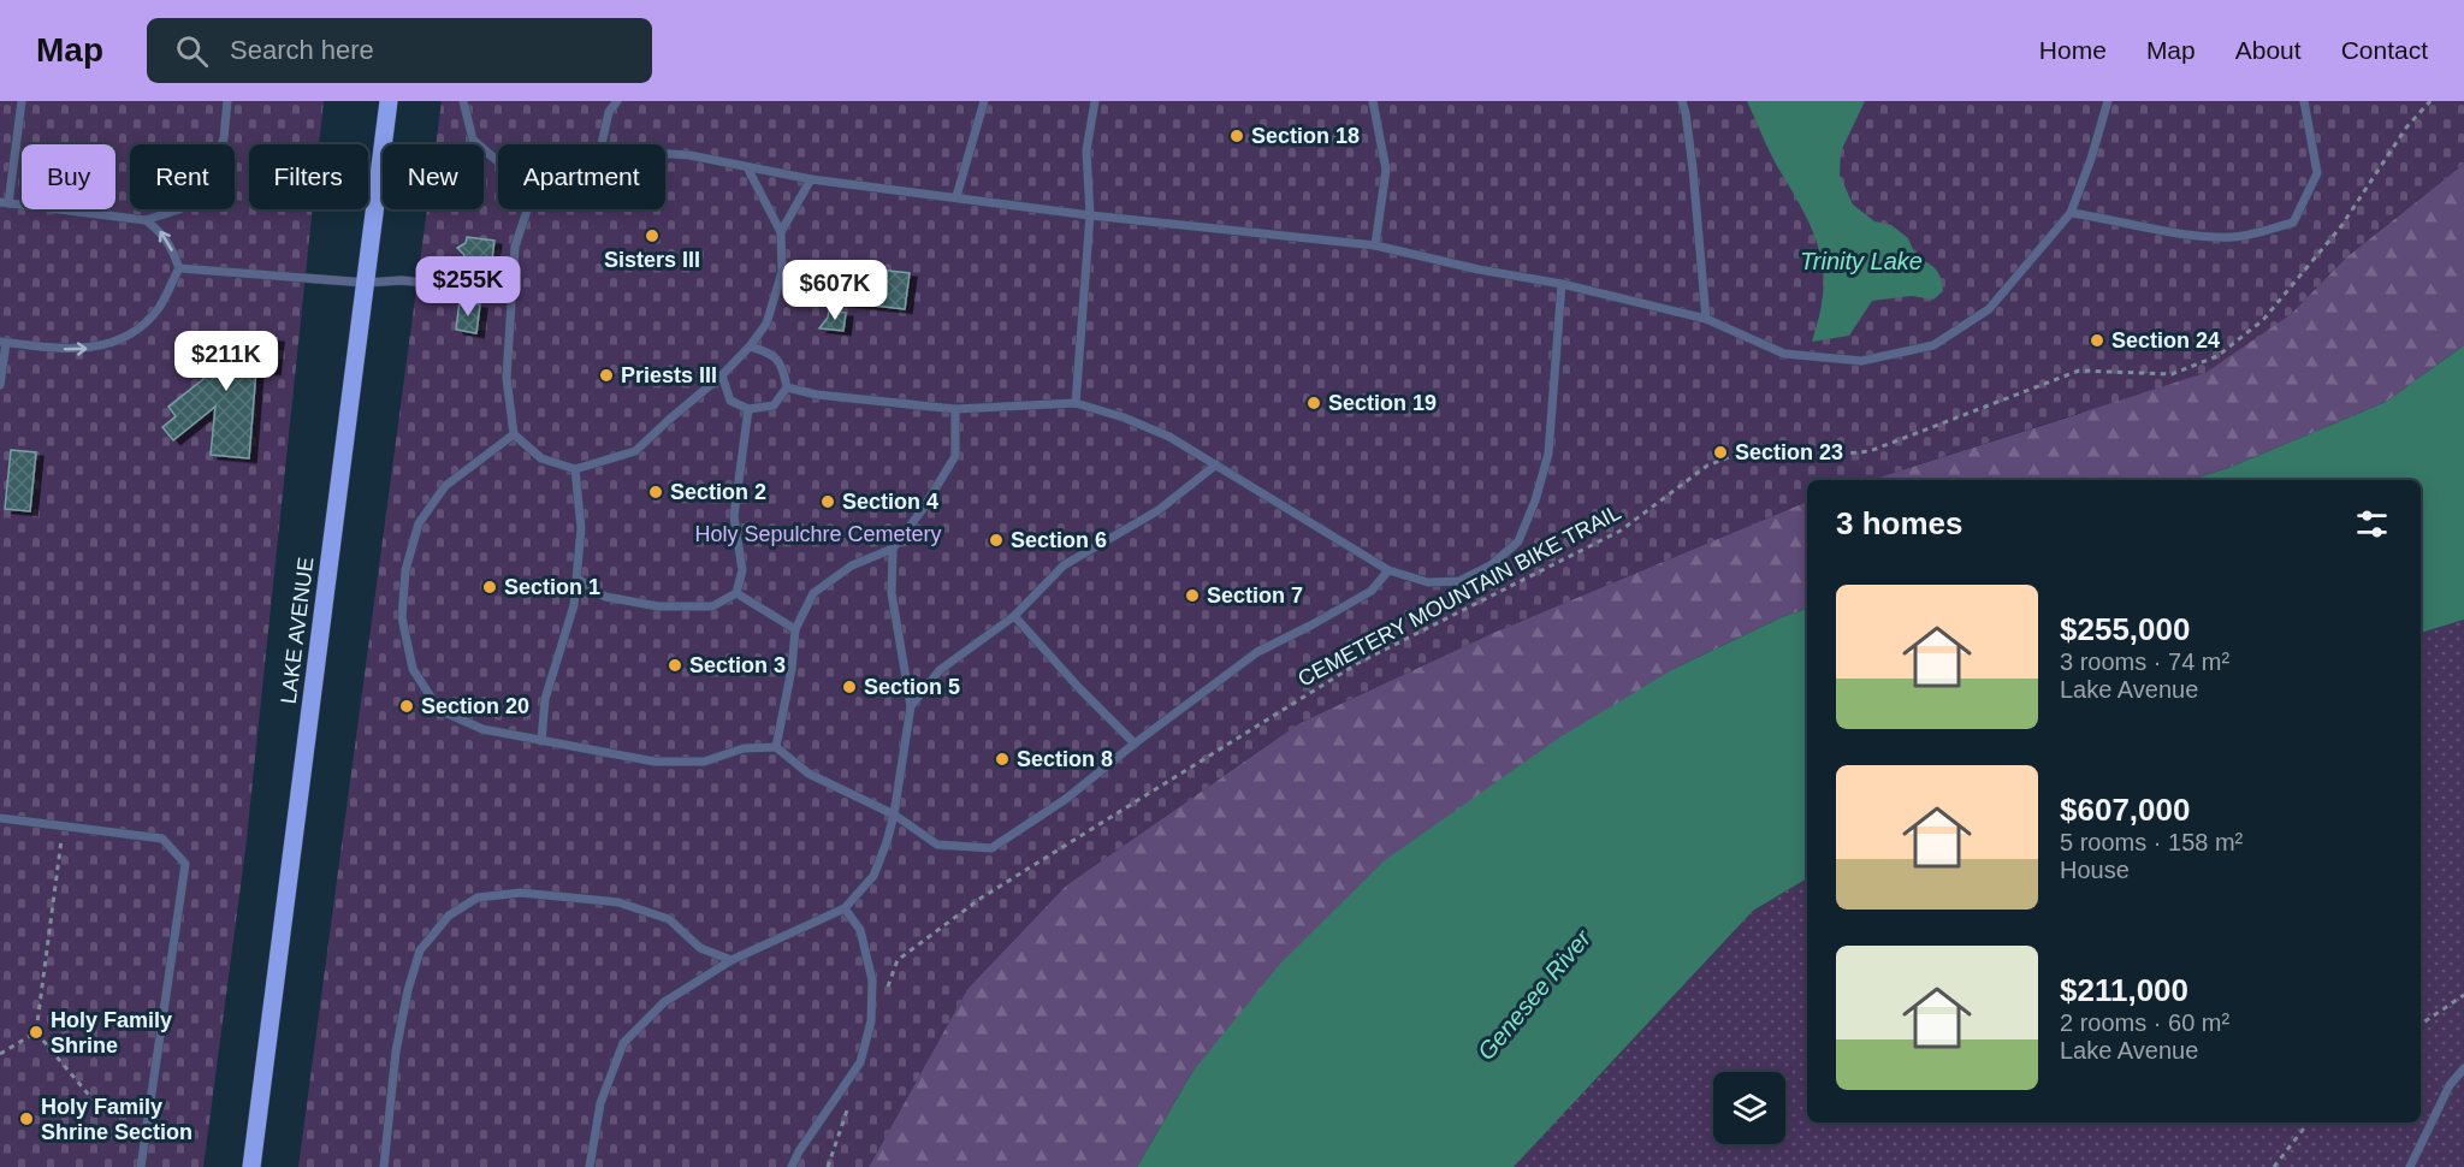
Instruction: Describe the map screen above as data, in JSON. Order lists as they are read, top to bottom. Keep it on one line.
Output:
{"streets":{"main road":["LAKE AVENUE"],"path":["CEMETERY MOUNTAIN BIKE TRAIL"]},"water":["Trinity Lake","Genesee River"],"parks":["Holy Sepulchre Cemetery"],"places":["Section 18","Sisters III","Section 24","Priests III","Section 19","Section 23","Section 2","Section 4","Section 6","Section 1","Section 7","Section 3","Section 5","Section 20","Section 8","Holy Family Shrine","Holy Family Shrine Section"],"page":{"header":"Map","search":"Search here","nav":["Home","Map","About","Contact"],"chip":["Buy","Rent","Filters","New","Apartment"],"price":["$255K","$607K","$211K"],"heading":"3 homes","list":[{"name":"$255,000","note":"3 rooms · 74 m² · Lake Avenue"},{"name":"$607,000","note":"5 rooms · 158 m² · House"},{"name":"$211,000","note":"2 rooms · 60 m² · Lake Avenue"}]}}
